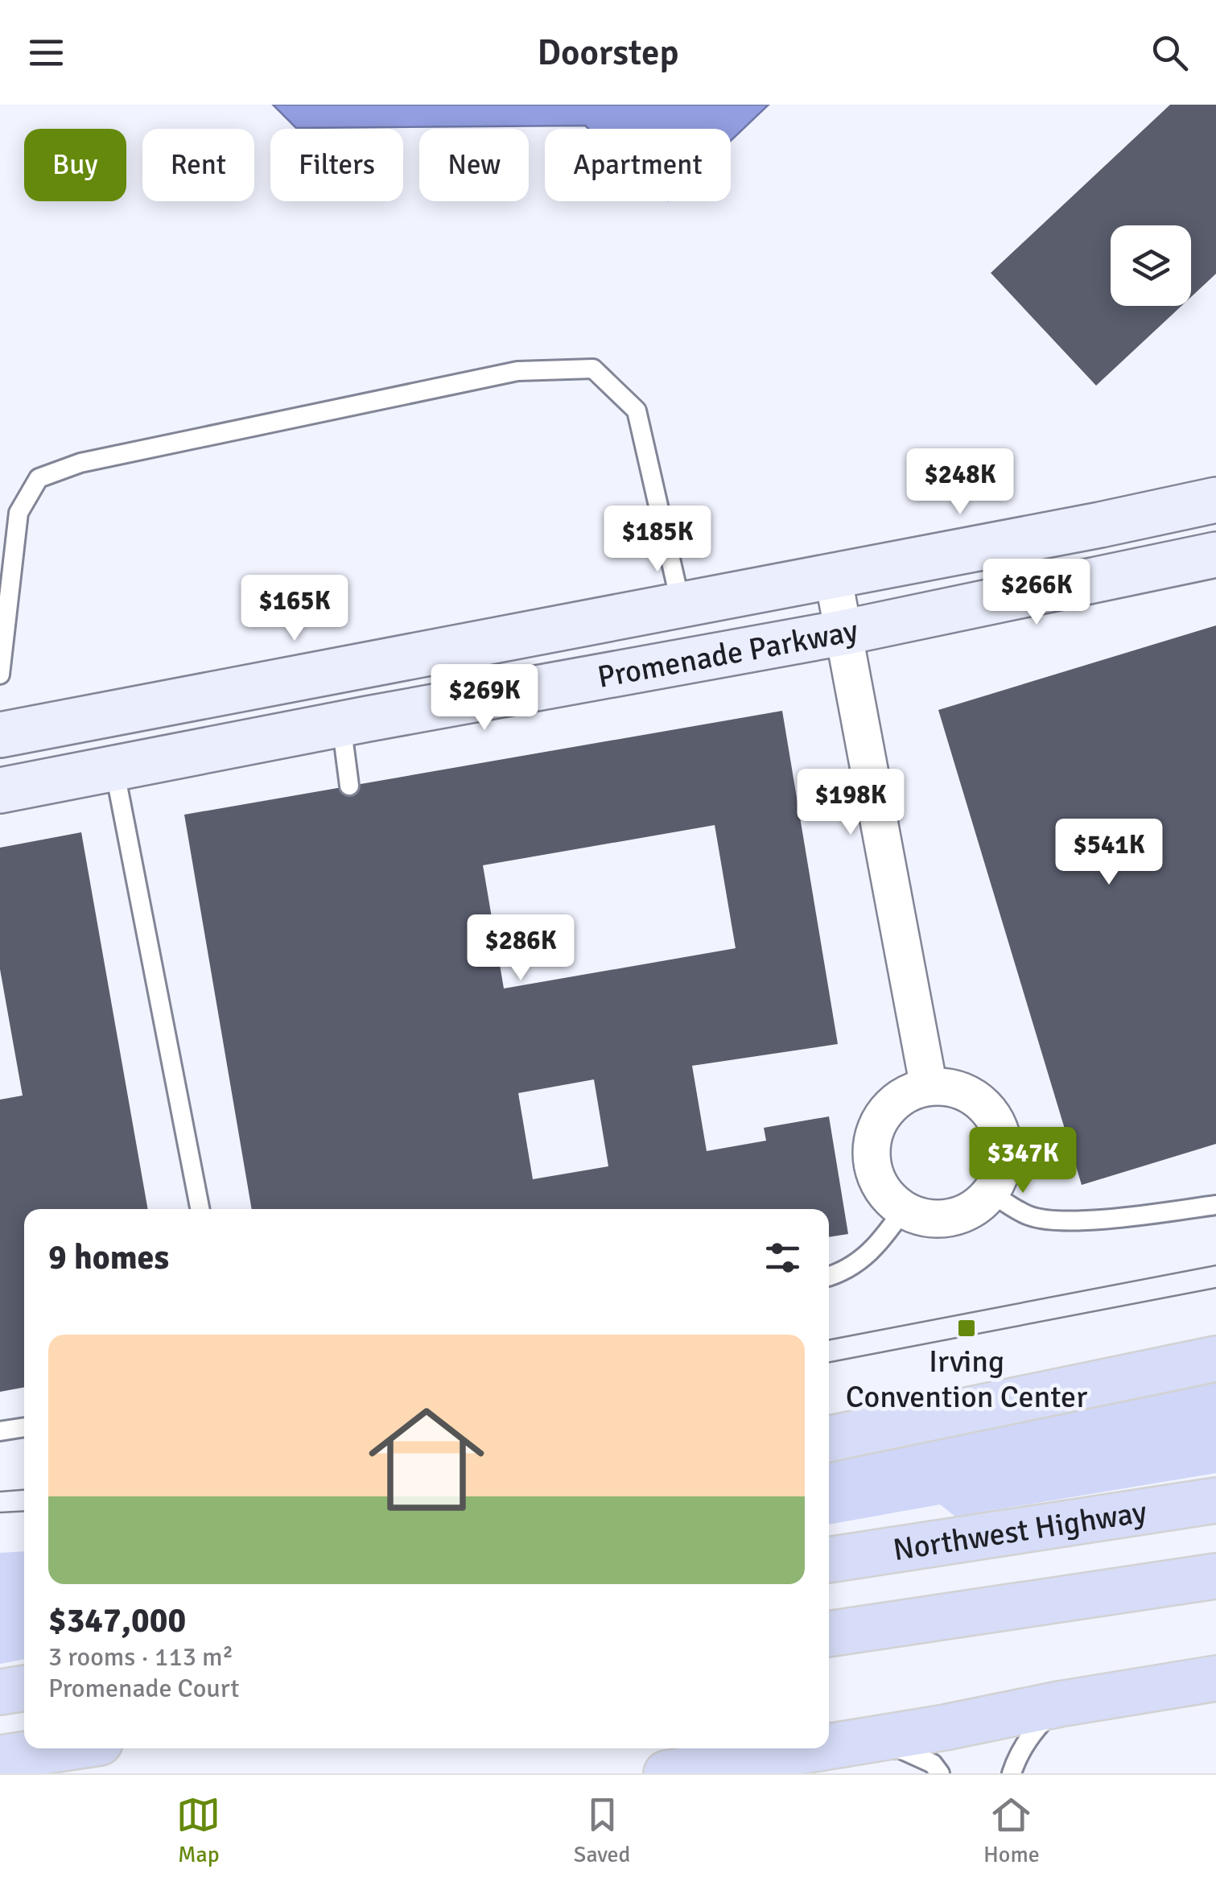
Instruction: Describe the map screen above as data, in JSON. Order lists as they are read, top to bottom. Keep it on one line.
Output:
{"streets":{"main road":["Northwest Highway"],"street":["Promenade Parkway"]},"places":{"transit":["Irving Convention Center"]},"page":{"header":"Doorstep","chip":["Buy","Rent","Filters","New","Apartment"],"price":["$248K","$185K","$266K","$165K","$269K","$198K","$541K","$286K","$347K"],"heading":"9 homes","list":[{"name":"$347,000","note":"3 rooms · 113 m² · Promenade Court"}],"tabs":["Map","Saved","Home"]}}
